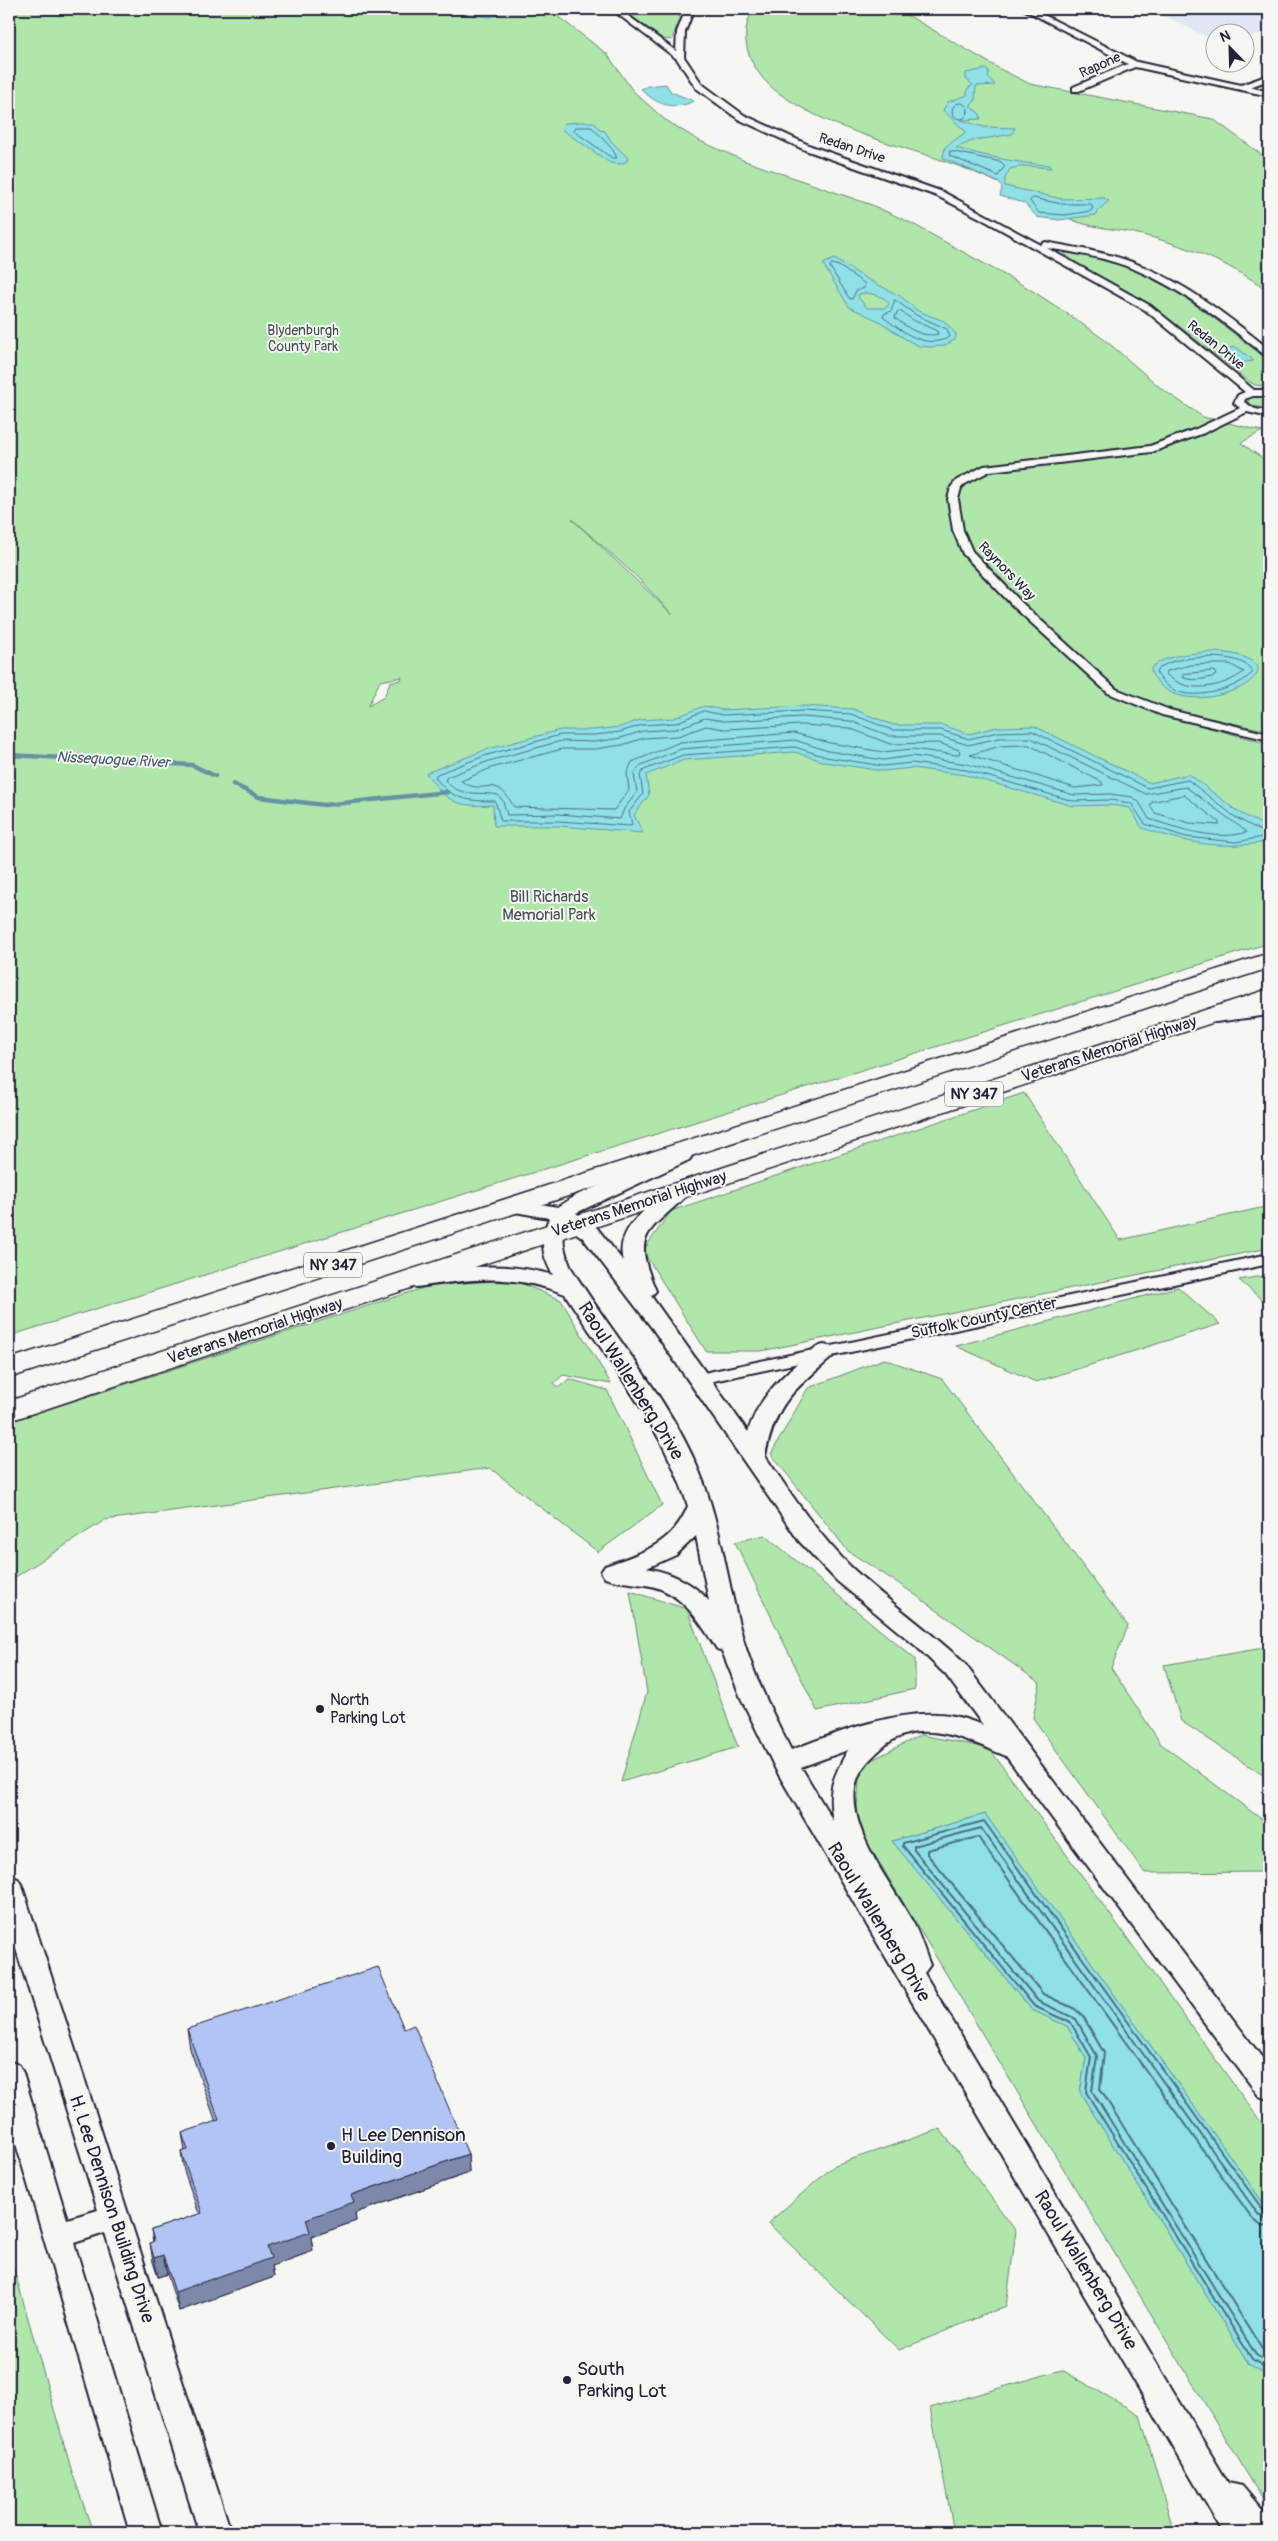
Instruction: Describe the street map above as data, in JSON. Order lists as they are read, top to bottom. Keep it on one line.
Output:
{"streets":{"highway":["Veterans Memorial Highway","NY 347"],"street":["Rapone","Redan Drive","Raynors Way","Suffolk County Center","Raoul Wallenberg Drive","H. Lee Dennison Building Drive"]},"crossings":[["Redan Drive","Raynors Way"],["Veterans Memorial Highway","Raoul Wallenberg Drive"]],"water":["Nissequogue River"],"parks":["Blydenburgh County Park","Bill Richards Memorial Park"],"places":["North Parking Lot","H Lee Dennison Building","South Parking Lot"],"north":"top left"}
